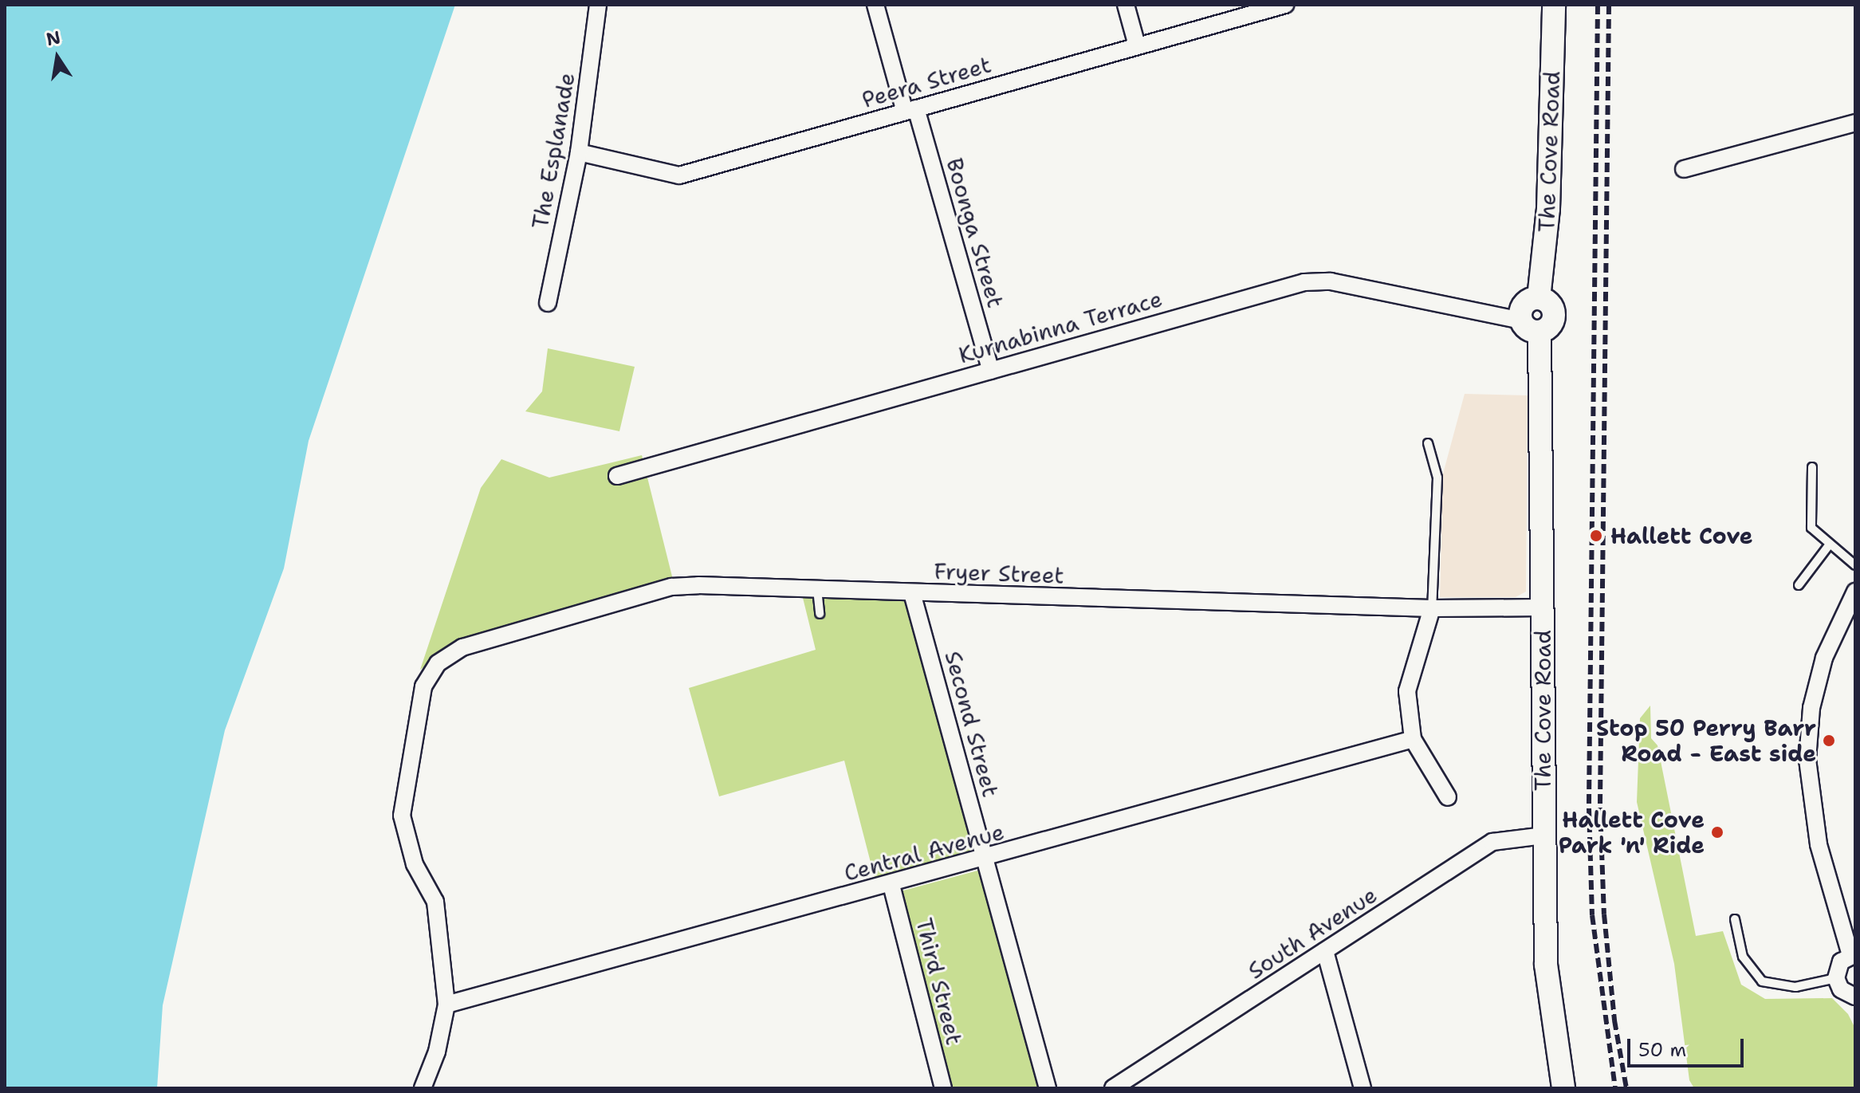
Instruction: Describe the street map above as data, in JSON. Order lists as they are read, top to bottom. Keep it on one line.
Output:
{"streets":{"street":["Peera Street","The Esplanade","The Cove Road","Boonga Street","Kurnabinna Terrace","Fryer Street","Second Street","Central Avenue","South Avenue","Third Street"]},"crossings":[["Peera Street","The Esplanade"],["Peera Street","Boonga Street"],["The Cove Road","Kurnabinna Terrace"],["The Cove Road","Fryer Street"],["The Cove Road","South Avenue"],["Boonga Street","Kurnabinna Terrace"],["Fryer Street","Second Street"],["Fryer Street","Central Avenue"],["Second Street","Central Avenue"],["Central Avenue","Third Street"]],"places":["Hallett Cove","Stop 50 Perry Barr Road - East side","Hallett Cove Park 'n' Ride"],"scale_bar":"50 m","north":"top"}
